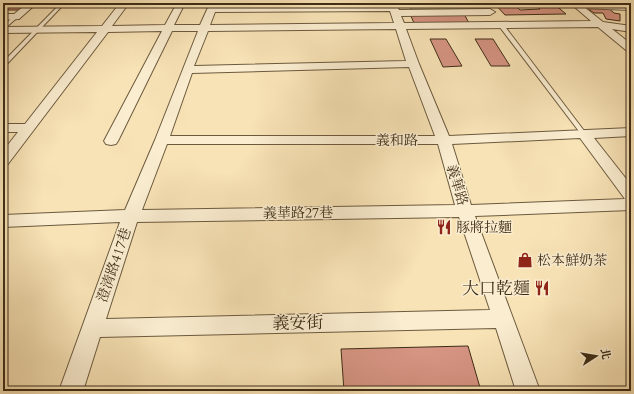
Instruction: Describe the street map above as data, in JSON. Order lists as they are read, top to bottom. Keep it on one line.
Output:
{"streets":{"street":["義和路","義華路","義華路27巷","澄清路417巷","義安街"]},"crossings":[["義和路","義華路"],["義和路","澄清路417巷"],["義華路","義華路27巷"],["義華路","義安街"],["義華路27巷","澄清路417巷"],["澄清路417巷","義安街"]],"places":{"restaurant":["豚將拉麵","大口乾麵"],"shop":["松本鮮奶茶"]},"north":"right"}
